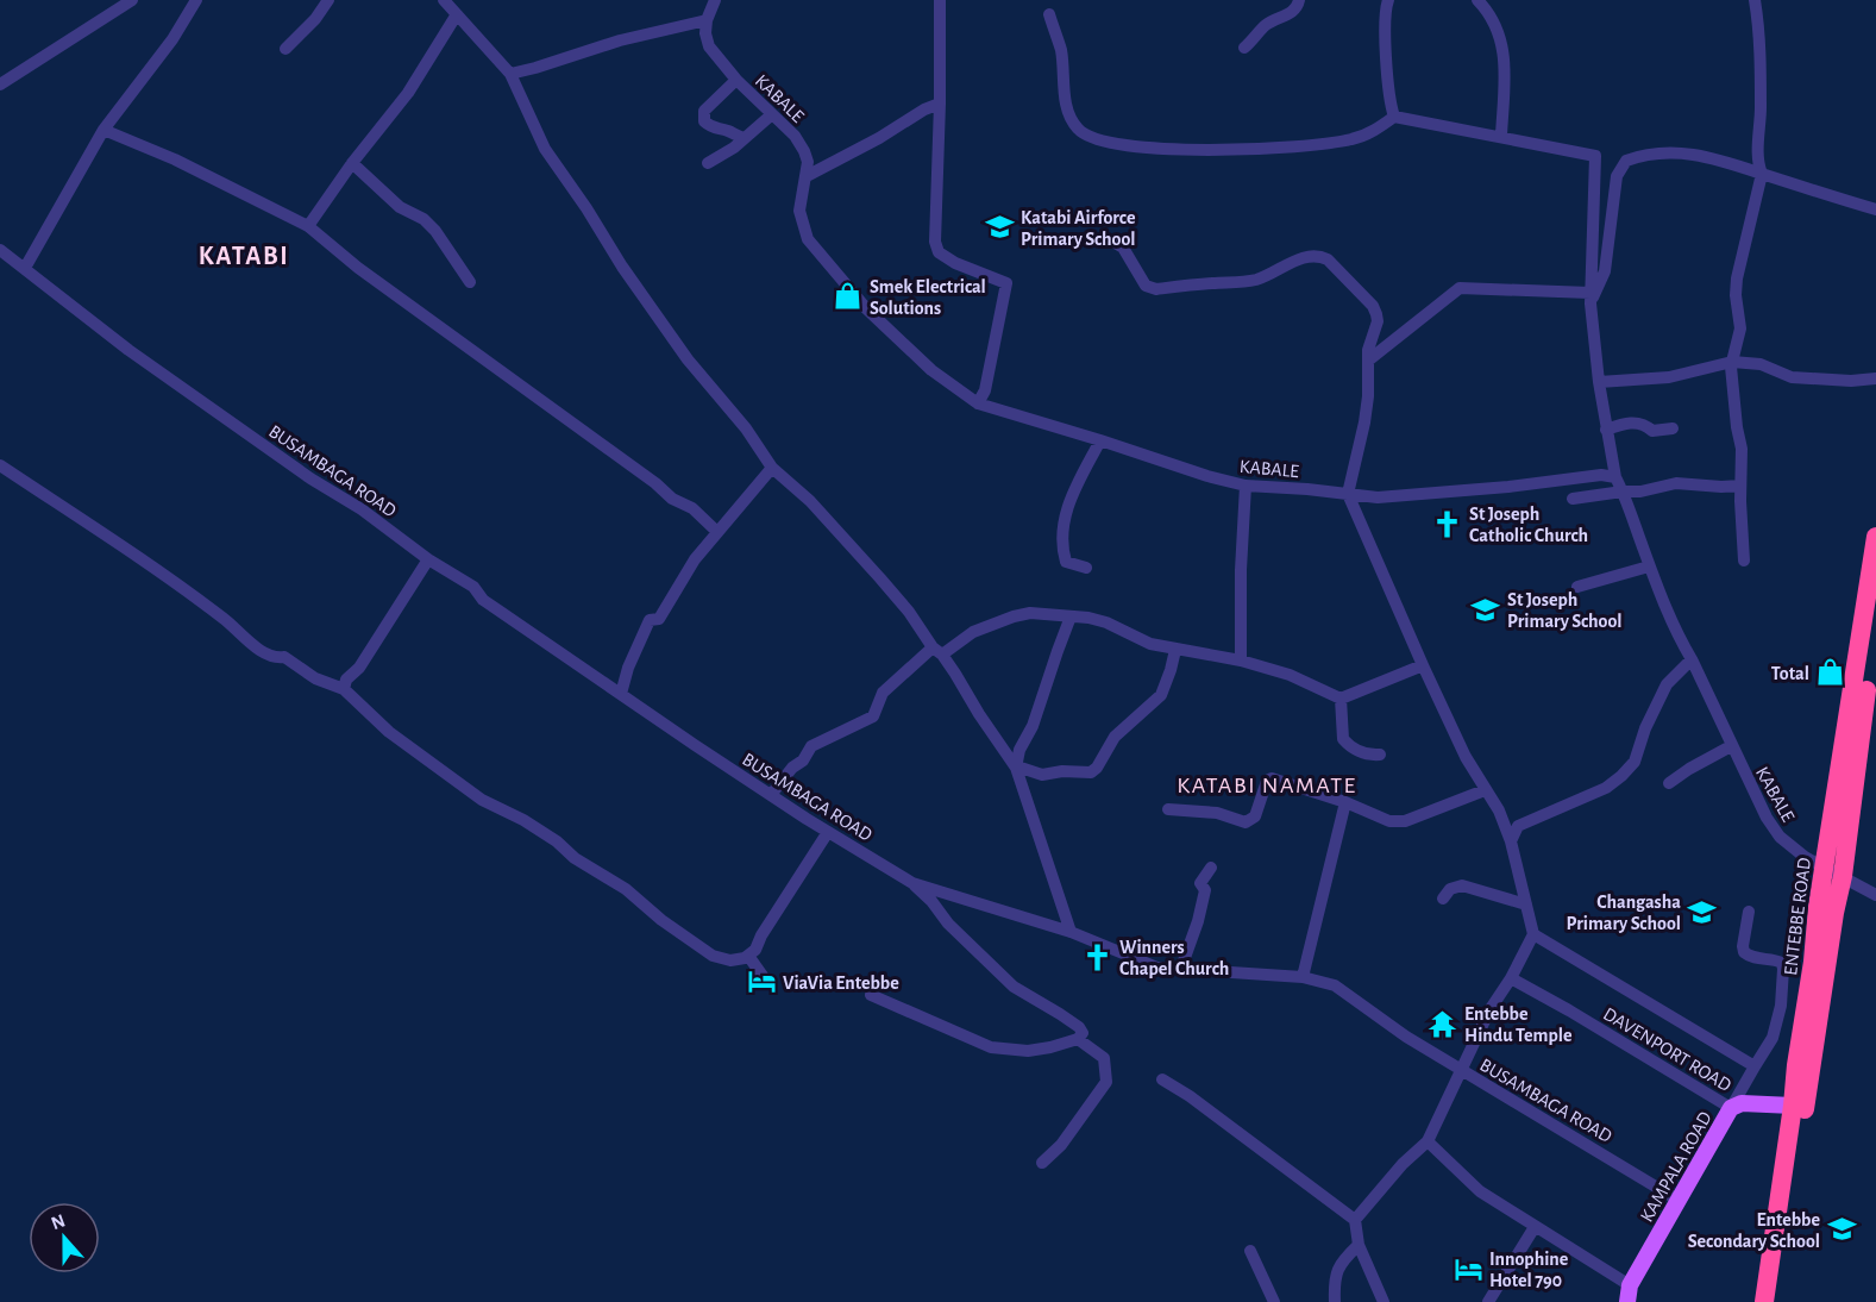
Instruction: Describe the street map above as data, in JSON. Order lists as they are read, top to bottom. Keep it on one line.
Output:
{"streets":{"highway":["ENTEBBE ROAD"],"main road":["KAMPALA ROAD"],"street":["KABALE","BUSAMBAGA ROAD","DAVENPORT ROAD"]},"crossings":[["KABALE","ENTEBBE ROAD"],["BUSAMBAGA ROAD","KAMPALA ROAD"],["ENTEBBE ROAD","KAMPALA ROAD"],["DAVENPORT ROAD","KAMPALA ROAD"]],"districts":["KATABI","KATABI NAMATE"],"places":{"school or university":["Katabi Airforce Primary School","St Joseph Primary School","Changasha Primary School","Entebbe Secondary School"],"shop":["Smek Electrical Solutions","Total"],"church":["St Joseph Catholic Church","Winners Chapel Church"],"hotel":["ViaVia Entebbe","Innophine Hotel 790"],"temple":["Entebbe Hindu Temple"]},"north":"top"}
